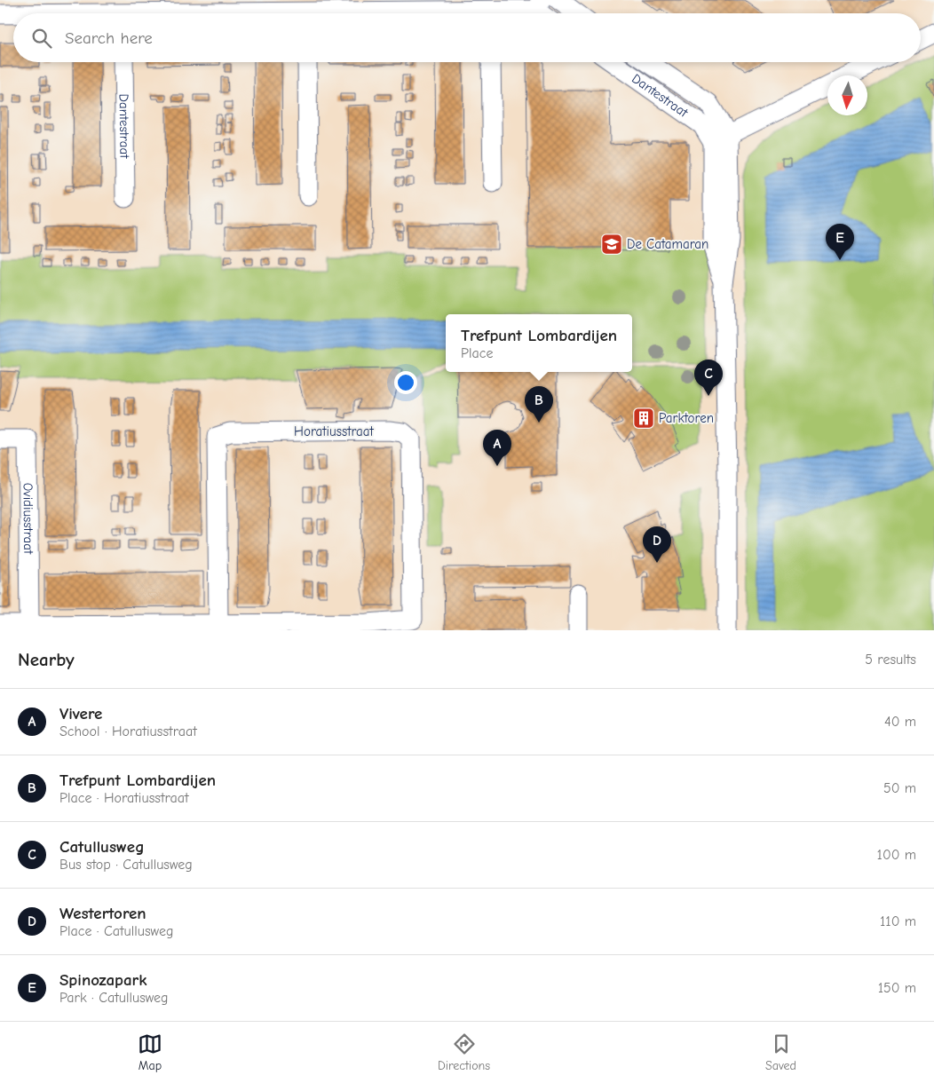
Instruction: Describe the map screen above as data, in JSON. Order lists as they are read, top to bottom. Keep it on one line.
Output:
{"streets":{"street":["Dantestraat","Horatiusstraat","Ovidiusstraat"]},"places":{"school or university":["De Catamaran"],"building":["Parktoren"]},"north":"bottom","page":{"search":"Search here","pins":["E","C","B","A","D"],"popup":["Trefpunt Lombardijen","Place"],"heading":["Nearby","5 results"],"list":[{"mark":"A","name":"Vivere","note":"School · Horatiusstraat","value":"40 m"},{"mark":"B","name":"Trefpunt Lombardijen","note":"Place · Horatiusstraat","value":"50 m"},{"mark":"C","name":"Catullusweg","note":"Bus stop · Catullusweg","value":"100 m"},{"mark":"D","name":"Westertoren","note":"Place · Catullusweg","value":"110 m"},{"mark":"E","name":"Spinozapark","note":"Park · Catullusweg","value":"150 m"}],"nav":["Map","Directions","Saved"]}}
